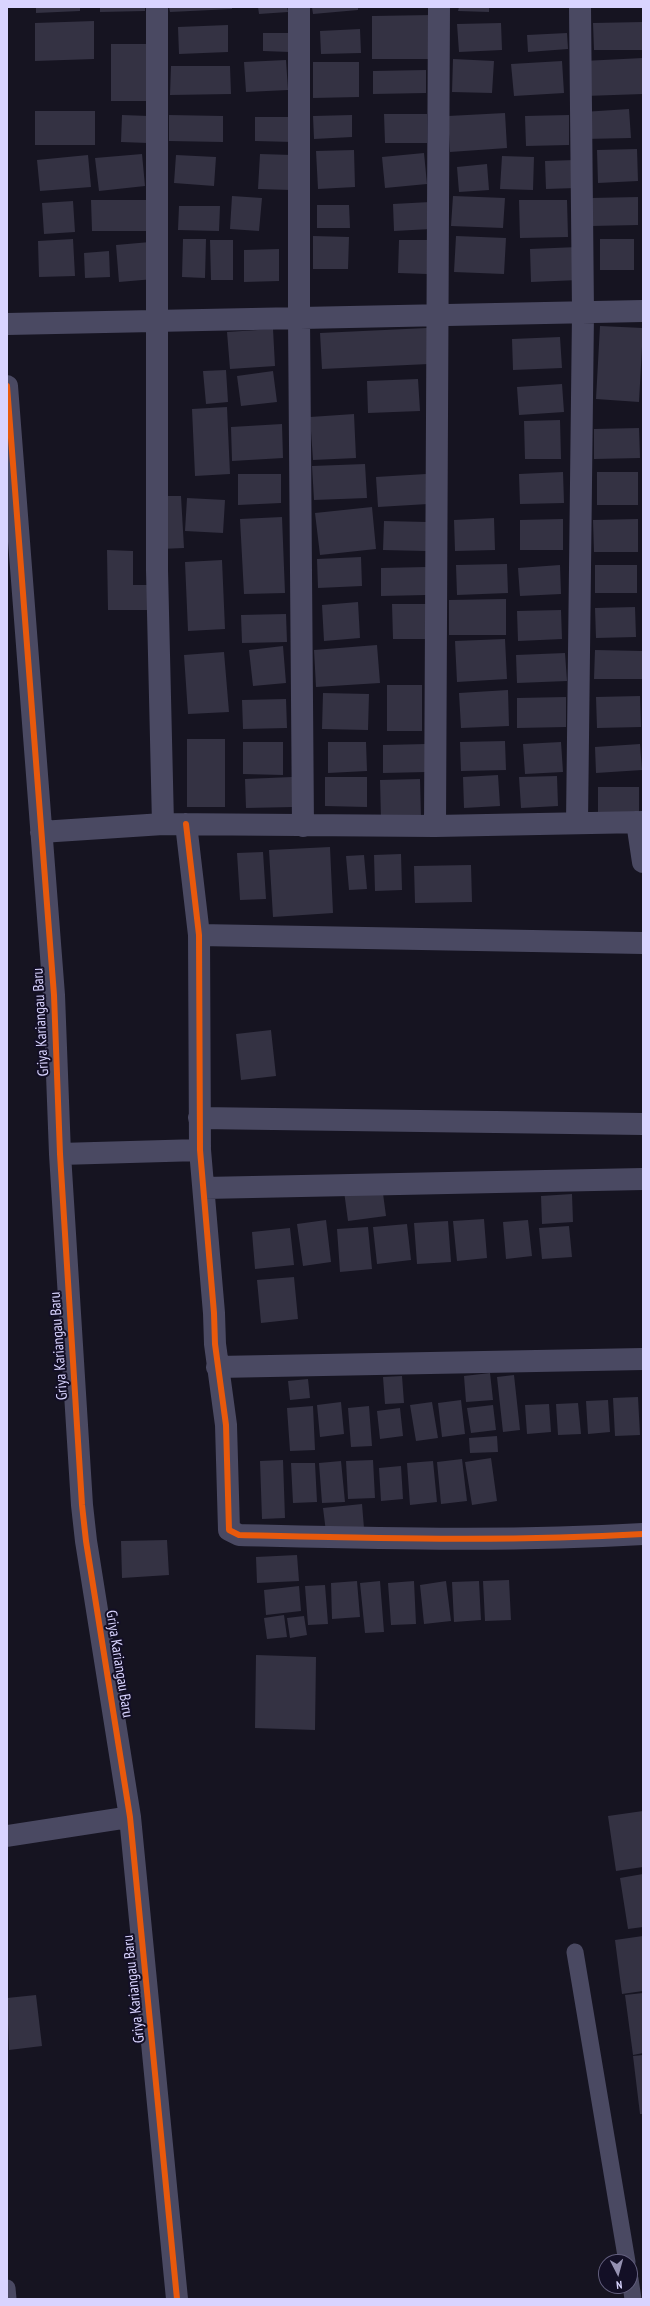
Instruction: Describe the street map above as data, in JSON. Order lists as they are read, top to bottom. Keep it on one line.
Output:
{"streets":{"street":["Griya Kariangau Baru"]},"north":"bottom"}
